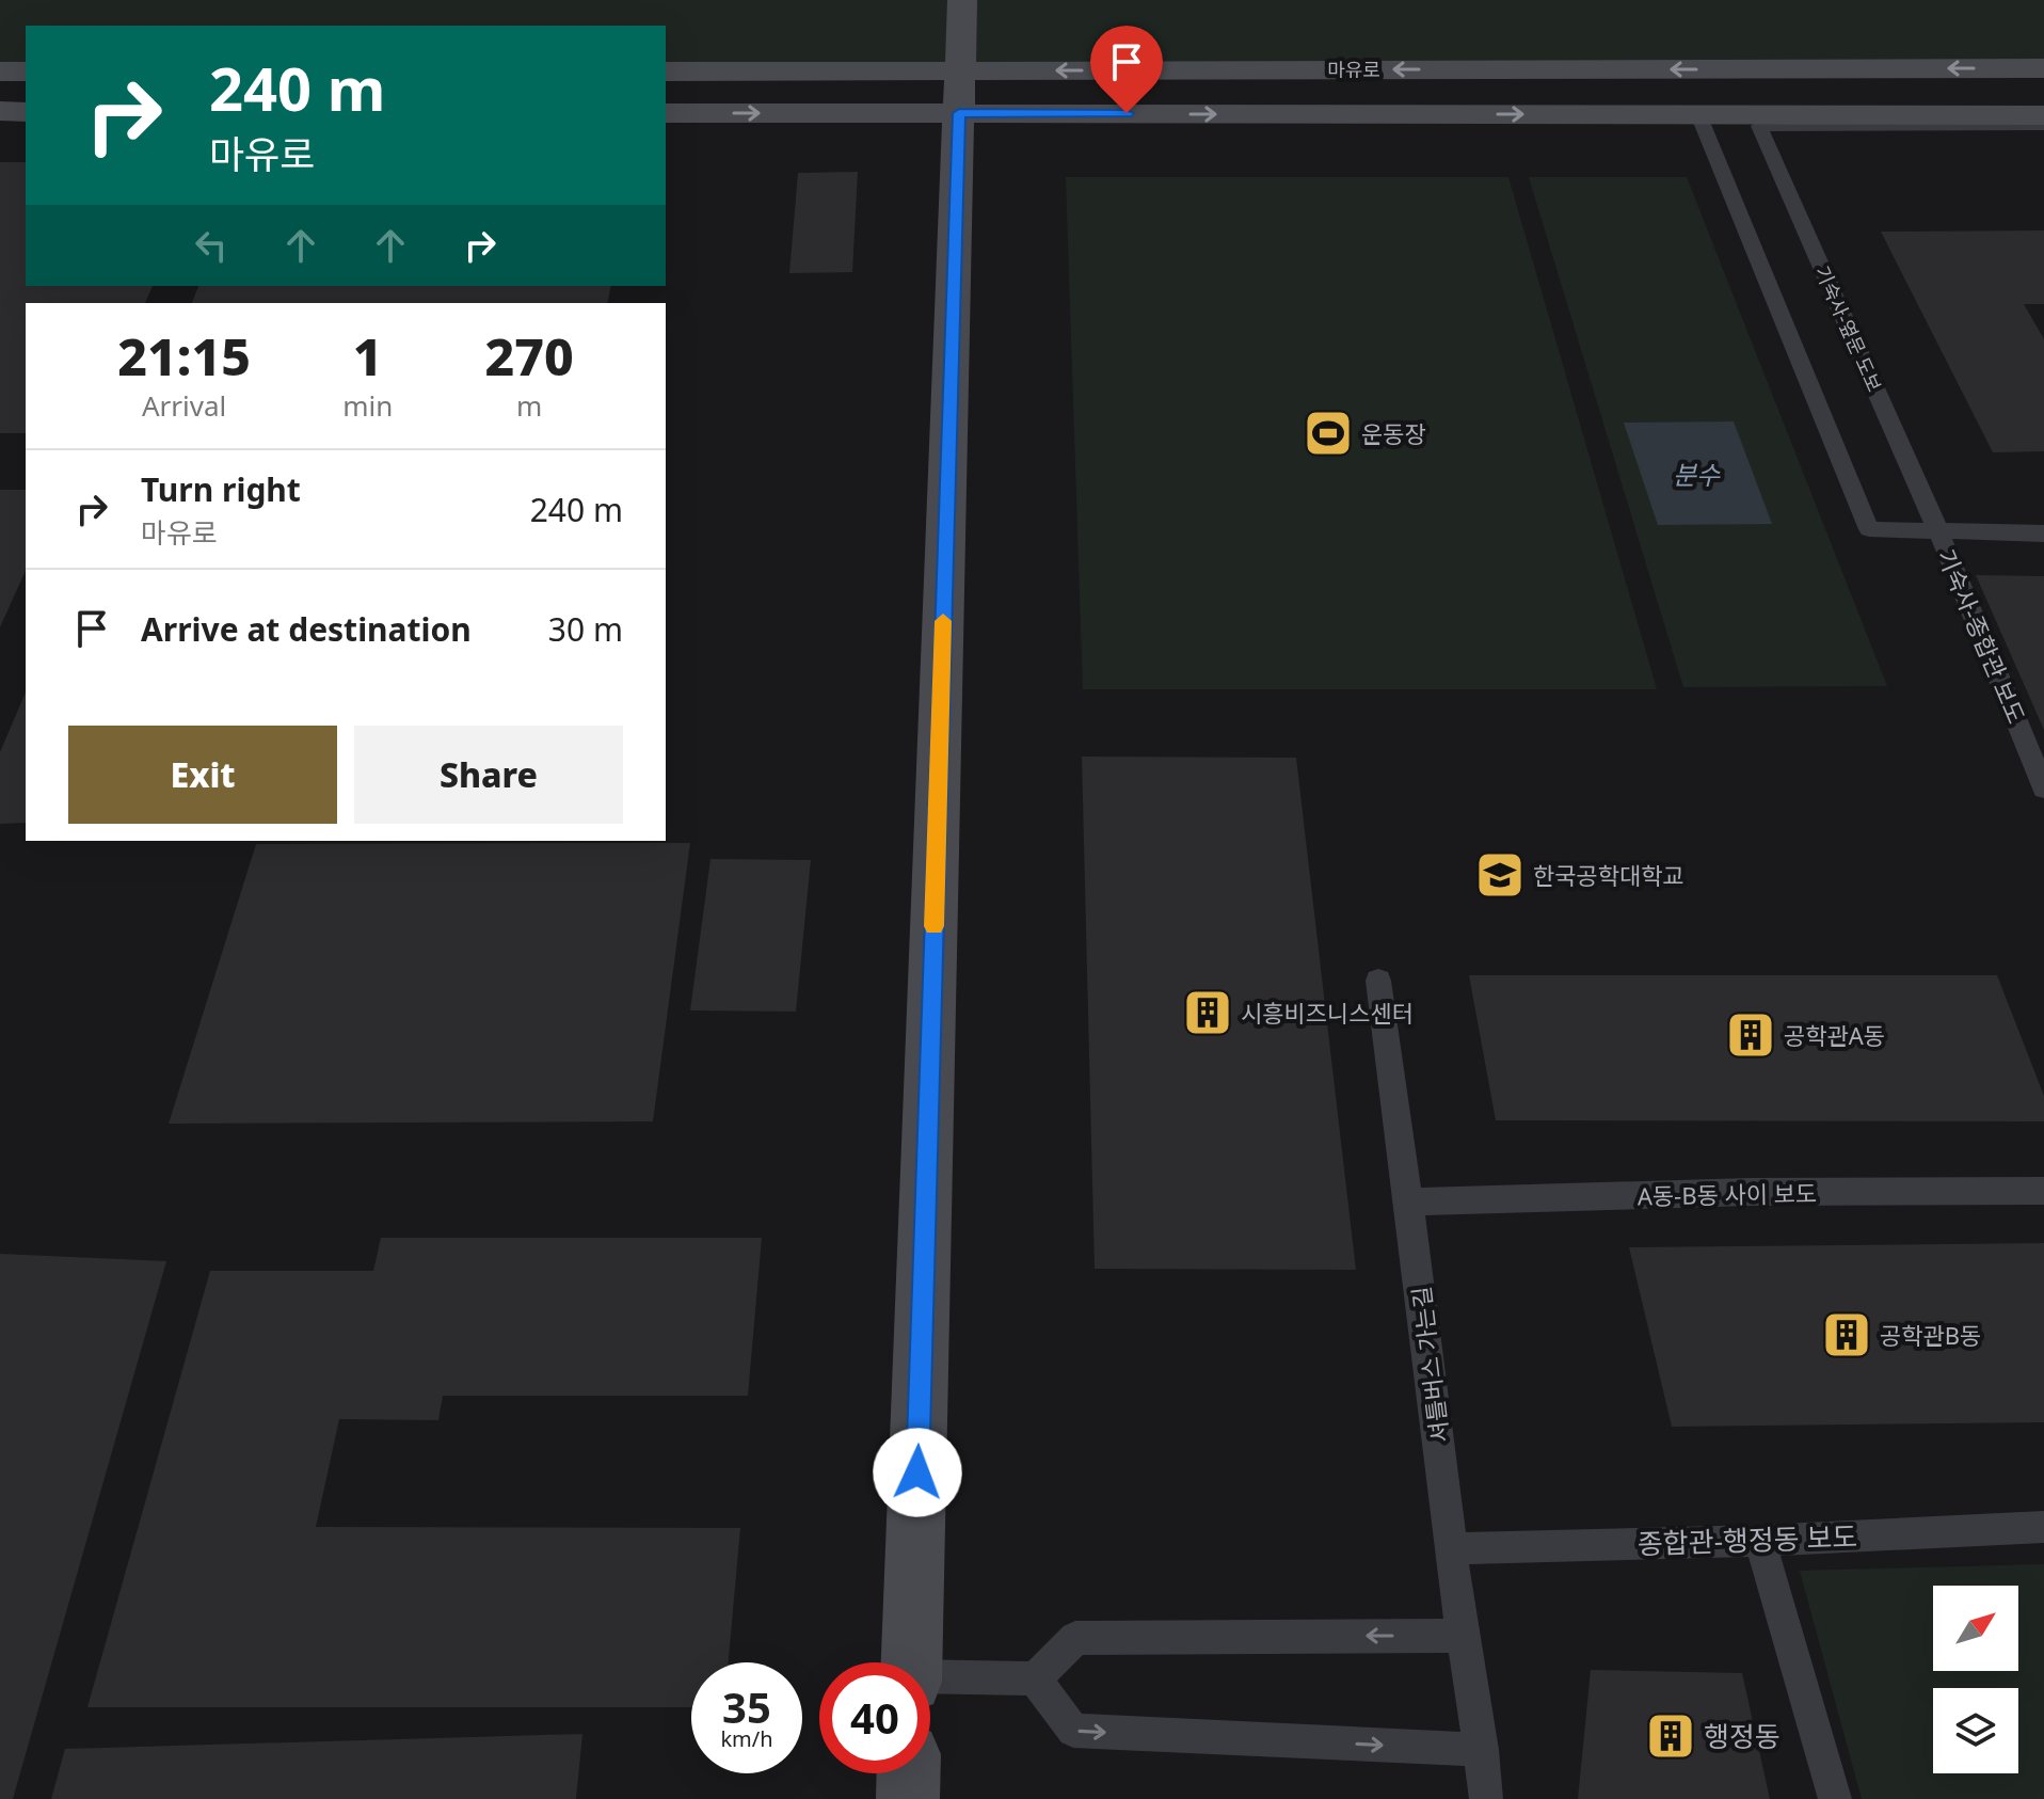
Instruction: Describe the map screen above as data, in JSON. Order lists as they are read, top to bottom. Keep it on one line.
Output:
{"streets":{"street":["마유로"],"lane":["기숙사-옆문 도보","기숙사-종합관 보도","A동-B동 사이 보도","셔틀버스 가는길","종합관-행정동 보도"]},"crossings":[["기숙사-옆문 도보","기숙사-종합관 보도"],["A동-B동 사이 보도","셔틀버스 가는길"],["셔틀버스 가는길","종합관-행정동 보도"]],"water":["분수"],"places":{"sports":["운동장"],"school or university":["한국공학대학교"],"building":["시흥비즈니스센터","공학관A동","공학관B동","행정동"]},"north":"top right","page":{"turn":["240 m","마유로"],"eta":["21:15","Arrival","1","min","270","m"],"list":[{"name":"Turn right","note":"마유로","value":"240 m"},{"name":"Arrive at destination","value":"30 m"}],"buttons":["Exit","Share"],"speed":"35 km/h","limit":"40"}}
